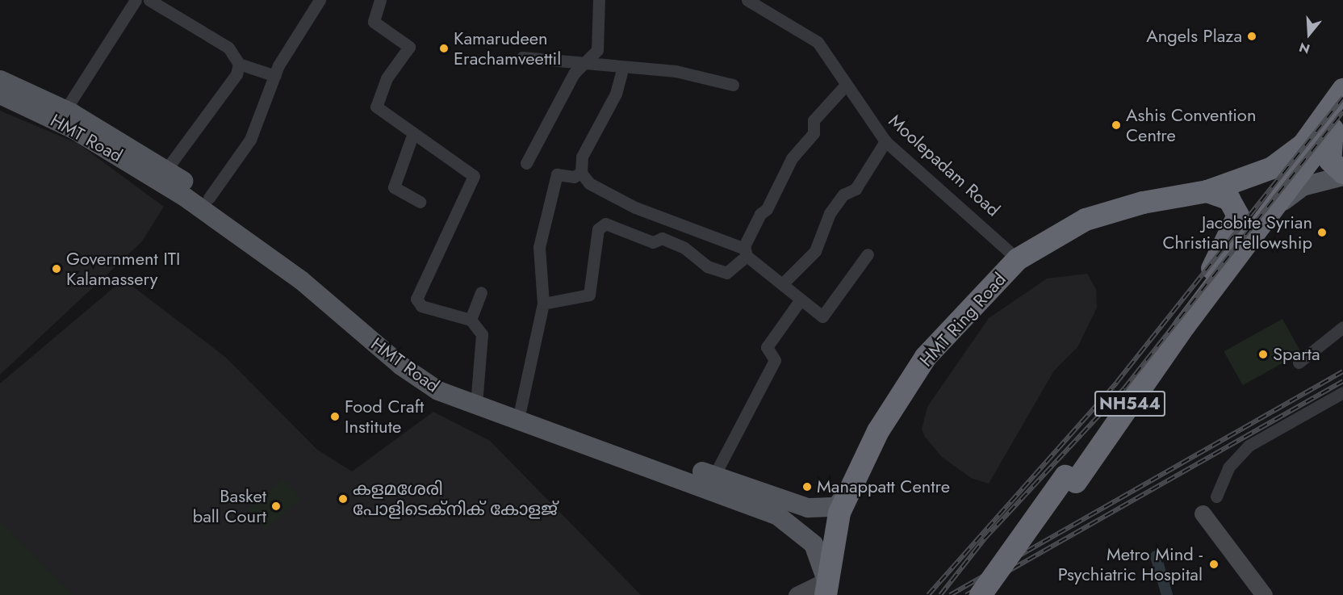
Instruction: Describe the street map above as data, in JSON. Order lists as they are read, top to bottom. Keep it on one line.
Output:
{"streets":{"highway":["HMT Ring Road","NH544"],"main road":["HMT Road"],"street":["Moolepadam Road"]},"crossings":[["HMT Road","HMT Ring Road"],["Moolepadam Road","HMT Ring Road"],["HMT Ring Road","NH544"]],"places":["Angels Plaza","Kamarudeen Erachamveettil","Ashis Convention Centre","Jacobite Syrian Christian Fellowship","Government ITI Kalamassery","Sparta","Food Craft Institute","Manappatt Centre","കളമശേരി പോളിടെക്നിക് കോളജ്","Basket ball Court","Metro Mind - Psychiatric Hospital"],"north":"bottom"}
